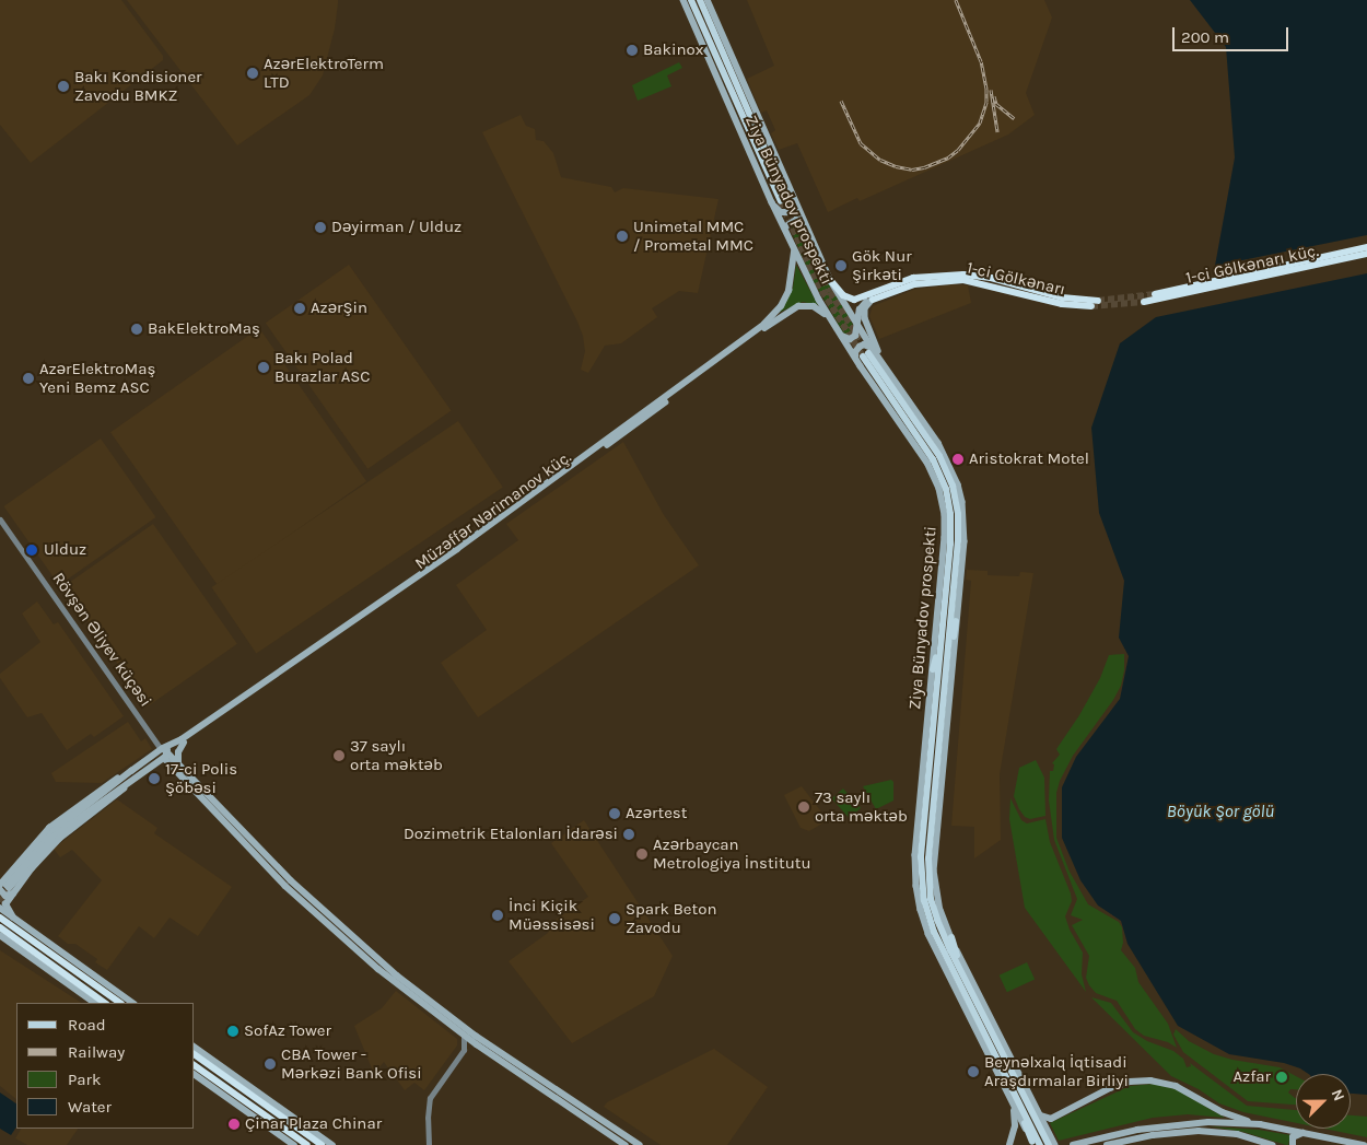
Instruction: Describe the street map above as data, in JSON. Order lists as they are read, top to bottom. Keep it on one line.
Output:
{"streets":{"highway":["1-ci Gölkənarı küç.","1-ci Gölkənarı"],"main road":["Ziya Bünyadov prospekti","Müzəffər Nərimanov küç."],"street":["Rövşən Əliyev küçəsi"]},"crossings":[["Ziya Bünyadov prospekti","Müzəffər Nərimanov küç."],["Müzəffər Nərimanov küç.","Rövşən Əliyev küçəsi"]],"water":["Böyük Şor gölü"],"places":["Bakinox","AzərElektroTerm LTD","Bakı Kondisioner Zavodu BMKZ","Dəyirman / Ulduz","Unimetal MMC / Prometal MMC","Gök Nur Şirkəti","AzərŞin","BakElektroMaş","Bakı Polad Burazlar ASC","AzərElektroMaş Yeni Bemz ASC","Aristokrat Motel","Ulduz","37 saylı orta məktəb","17-ci Polis Şöbəsi","73 saylı orta məktəb","Azərtest","Dozimetrik Etalonları İdarəsi","Azərbaycan Metrologiya İnstitutu","İnci Kiçik Müəssisəsi","Spark Beton Zavodu","SofAz Tower","CBA Tower - Mərkəzi Bank Ofisi","Beynəlxalq İqtisadi Araşdırmalar Birliyi","Azfar","Çinar Plaza Chinar"],"legend":["Road","Railway","Park","Water"],"scale_bar":"200 m","north":"top right"}
